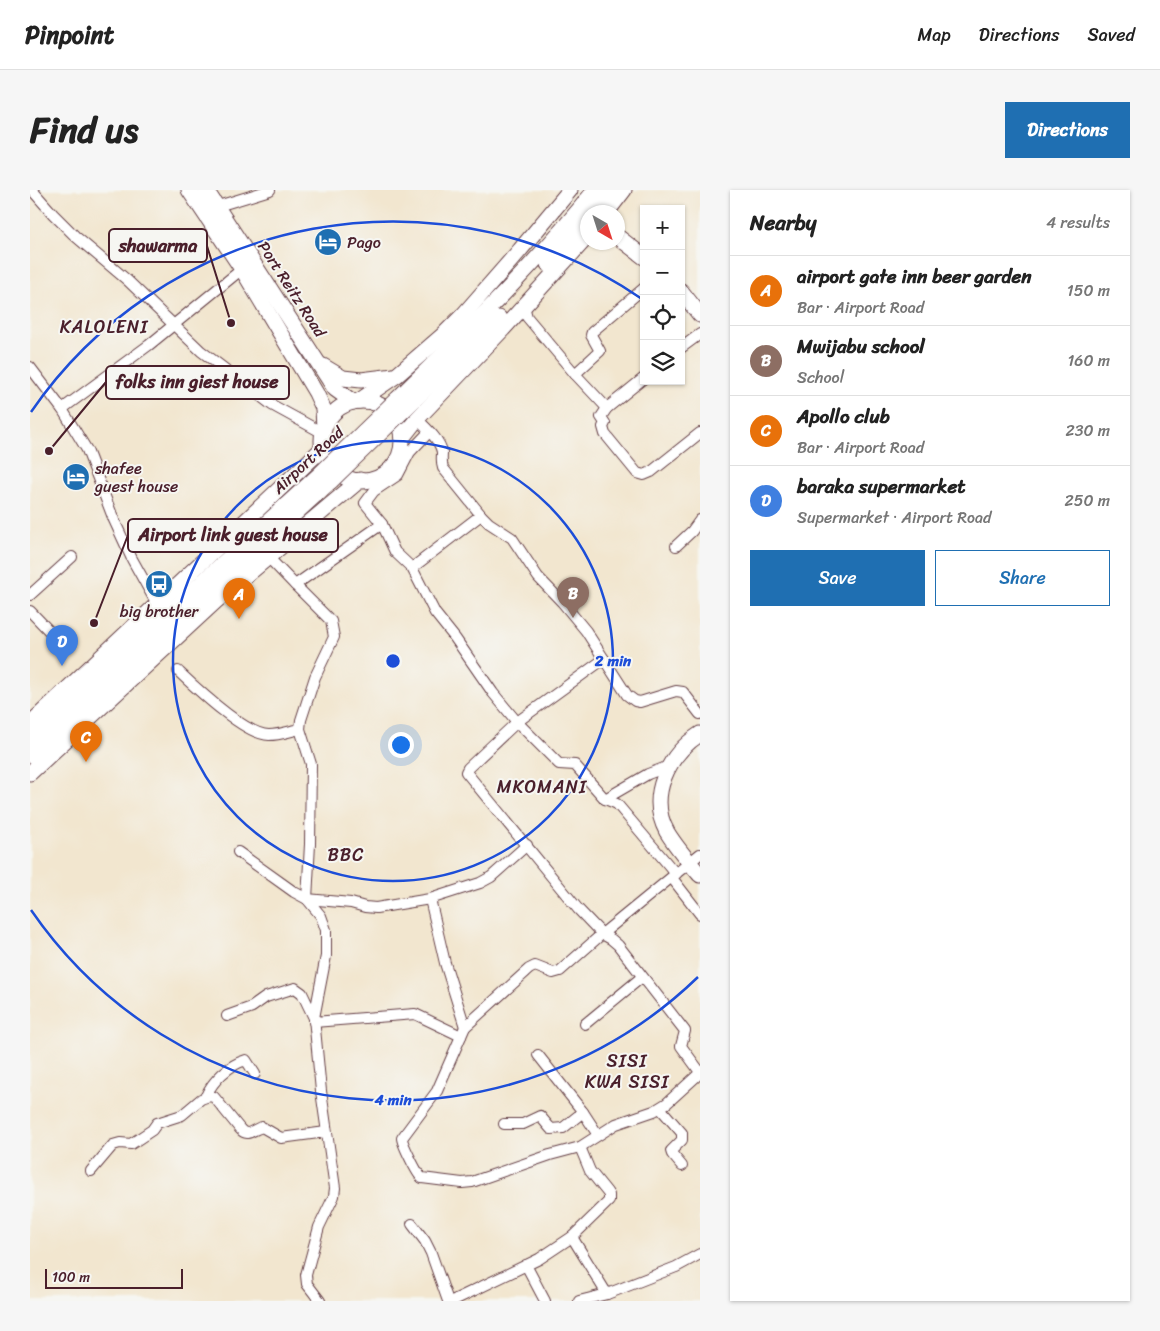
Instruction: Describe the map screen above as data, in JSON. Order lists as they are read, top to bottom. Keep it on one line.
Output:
{"streets":{"main road":["Port Reitz Road","Airport Road"]},"districts":["KALOLENI","MKOMANI","BBC","SISI KWA SISI"],"places":{"hotel":["Pago","shafee guest house"],"other":["shawarma","folks inn giest house","Airport link guest house"],"bus stop":["big brother"]},"scale_bar":"100 m","north":"bottom right","page":{"header":"Pinpoint","nav":["Map","Directions","Saved"],"title":"Find us","buttons":["Directions",["Save","Share"]],"heading":["Nearby","4 results"],"map_buttons":["+","−"],"list":[{"mark":"A","name":"airport gate inn beer garden","note":"Bar · Airport Road","value":"150 m"},{"mark":"B","name":"Mwijabu school","note":"School","value":"160 m"},{"mark":"C","name":"Apollo club","note":"Bar · Airport Road","value":"230 m"},{"mark":"D","name":"baraka supermarket","note":"Supermarket · Airport Road","value":"250 m"}],"pins":["B","A","D","C"],"scale":"100 m"},"rings":["2 min","4 min"]}
